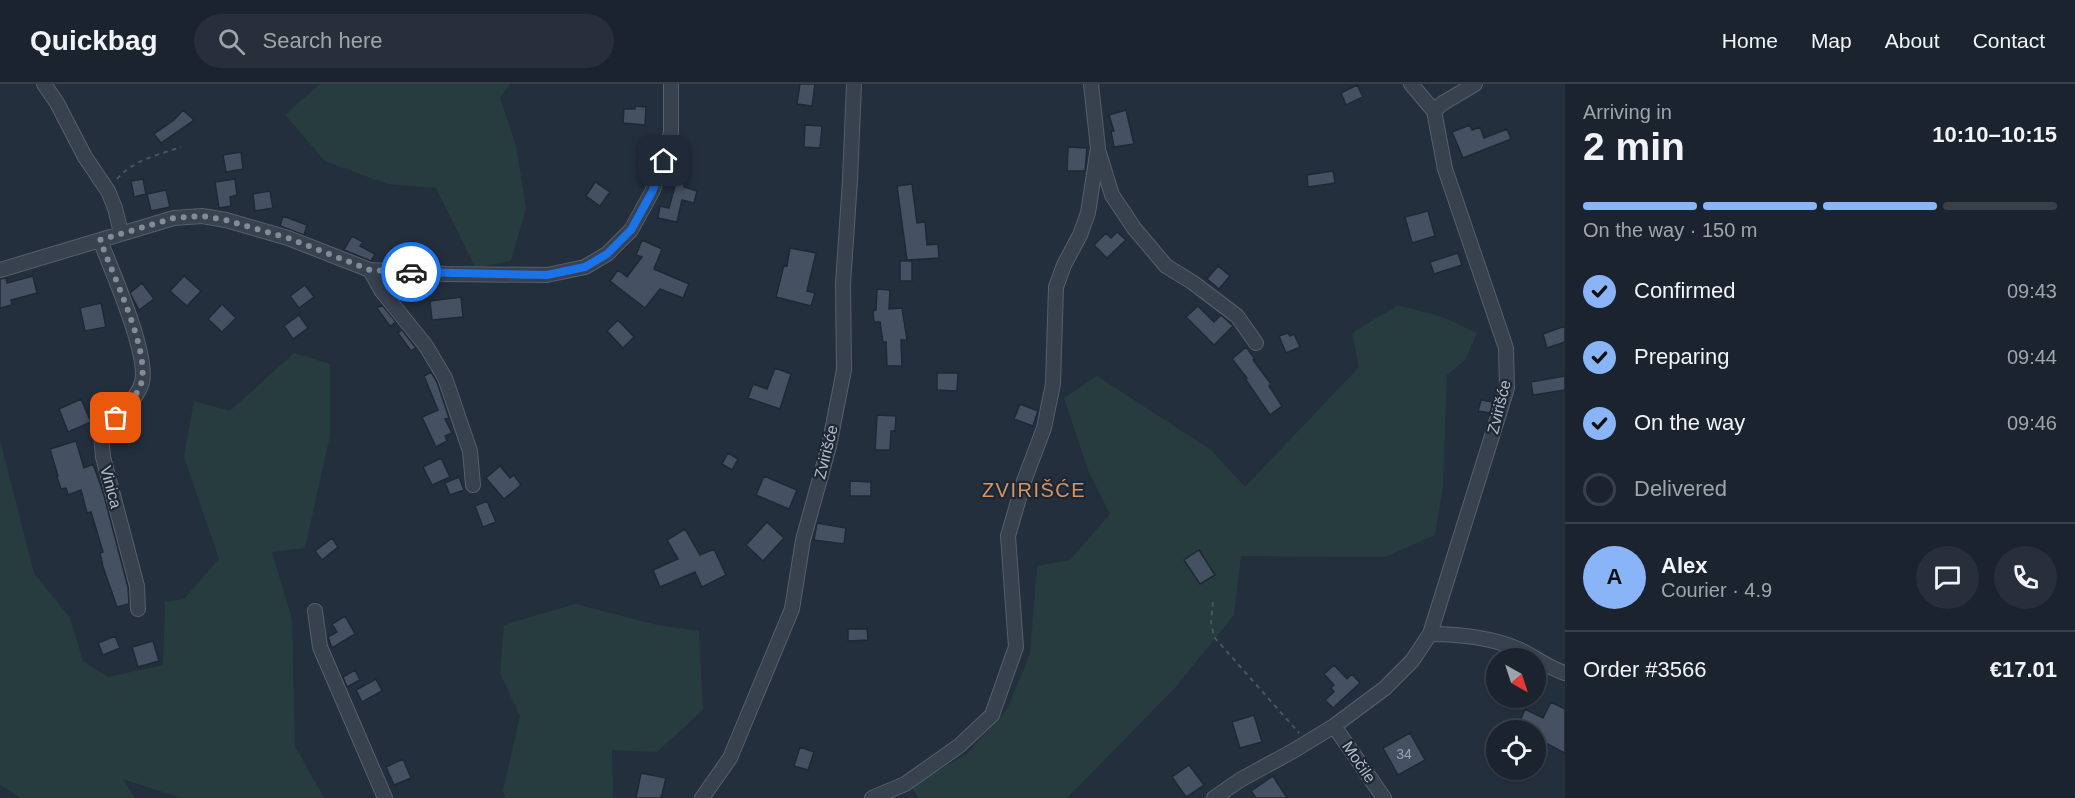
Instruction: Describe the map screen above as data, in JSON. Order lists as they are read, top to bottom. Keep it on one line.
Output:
{"streets":{"street":["Zvirišće","Vinica","Močile"]},"crossings":[["Zvirišće","Močile"]],"districts":["ZVIRIŠĆE"],"house_numbers":["34"],"north":"bottom right","page":{"header":"Quickbag","search":"Search here","nav":["Home","Map","About","Contact"],"heading":["2 min","Arriving in","10:10–10:15"],"panel":["Alex","Courier · 4.9","Order #3566","€17.01"],"bar":"On the way · 150 m","list":[["Confirmed","09:43"],["Preparing","09:44"],["On the way","09:46"],"Delivered"],"round":"A"}}
